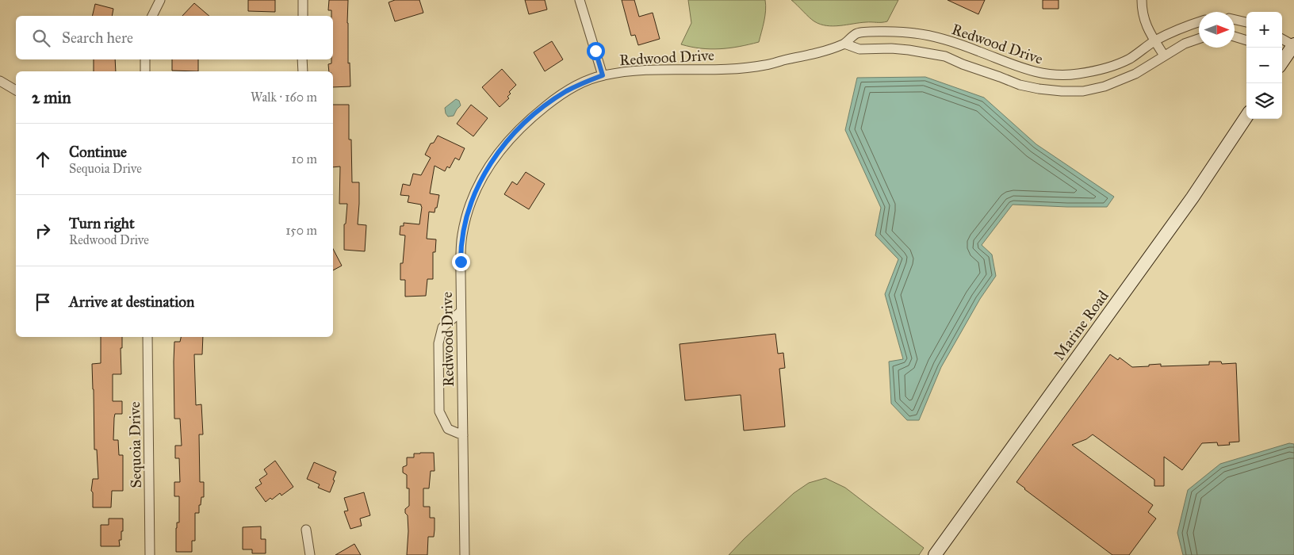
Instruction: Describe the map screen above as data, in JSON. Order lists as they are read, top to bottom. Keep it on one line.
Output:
{"streets":{"main road":["Marine Road"],"street":["Redwood Drive","Sequoia Drive"]},"north":"right","page":{"map_buttons":["+","−"],"search":"Search here","heading":["2 min","Walk · 160 m"],"list":[["Continue","Sequoia Drive","10 m"],["Turn right","Redwood Drive","150 m"],"Arrive at destination"]}}
